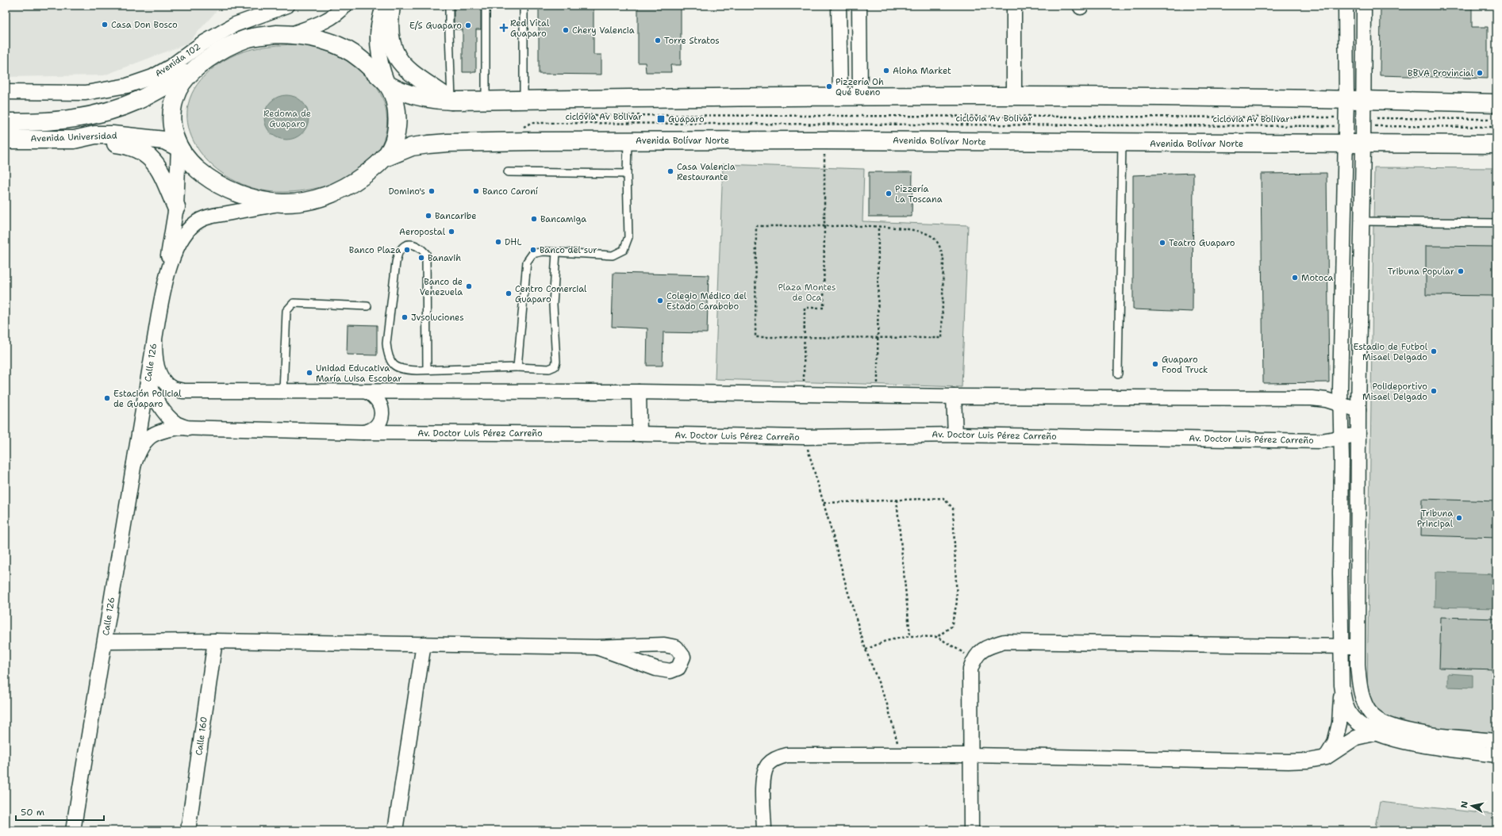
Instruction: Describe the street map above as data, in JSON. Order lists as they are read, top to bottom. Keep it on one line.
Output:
{"streets":{"main road":["Avenida Universidad","Avenida Bolívar Norte"],"street":["Avenida 102","Calle 126","Av. Doctor Luis Pérez Carreño","Calle 160"],"path":["ciclovia Av Bolivar"]},"crossings":[["Calle 126","Av. Doctor Luis Pérez Carreño"]],"parks":["Redoma de Guaparo","Plaza Montes de Oca"],"places":{"other":["Casa Don Bosco","E/S Guaparo","Chery Valencia","Torre Stratos","Aloha Market","BBVA Provincial","Pizzería Oh Qué Bueno","Casa Valencia Restaurante","Domino's","Banco Caroní","Pizzería La Toscana","Bancaribe","Bancamiga","Aeropostal","DHL","Teatro Guaparo","Banco Plaza","Banco del sur","Banavih","Tribuna Popular","Motoca","Banco de Venezuela","Centro Comercial Guaparo","Colegio Médico del Estado Carabobo","Jvsoluciones","Estadio de Futbol Misael Delgado","Guaparo Food Truck","Unidad Educativa María Luisa Escobar","Polideportivo Misael Delgado","Estación Policial de Guaparo","Tribuna Principal"],"health":["Red Vital Guaparo"],"transit":["Guaparo"]},"scale_bar":"50 m","north":"left"}
